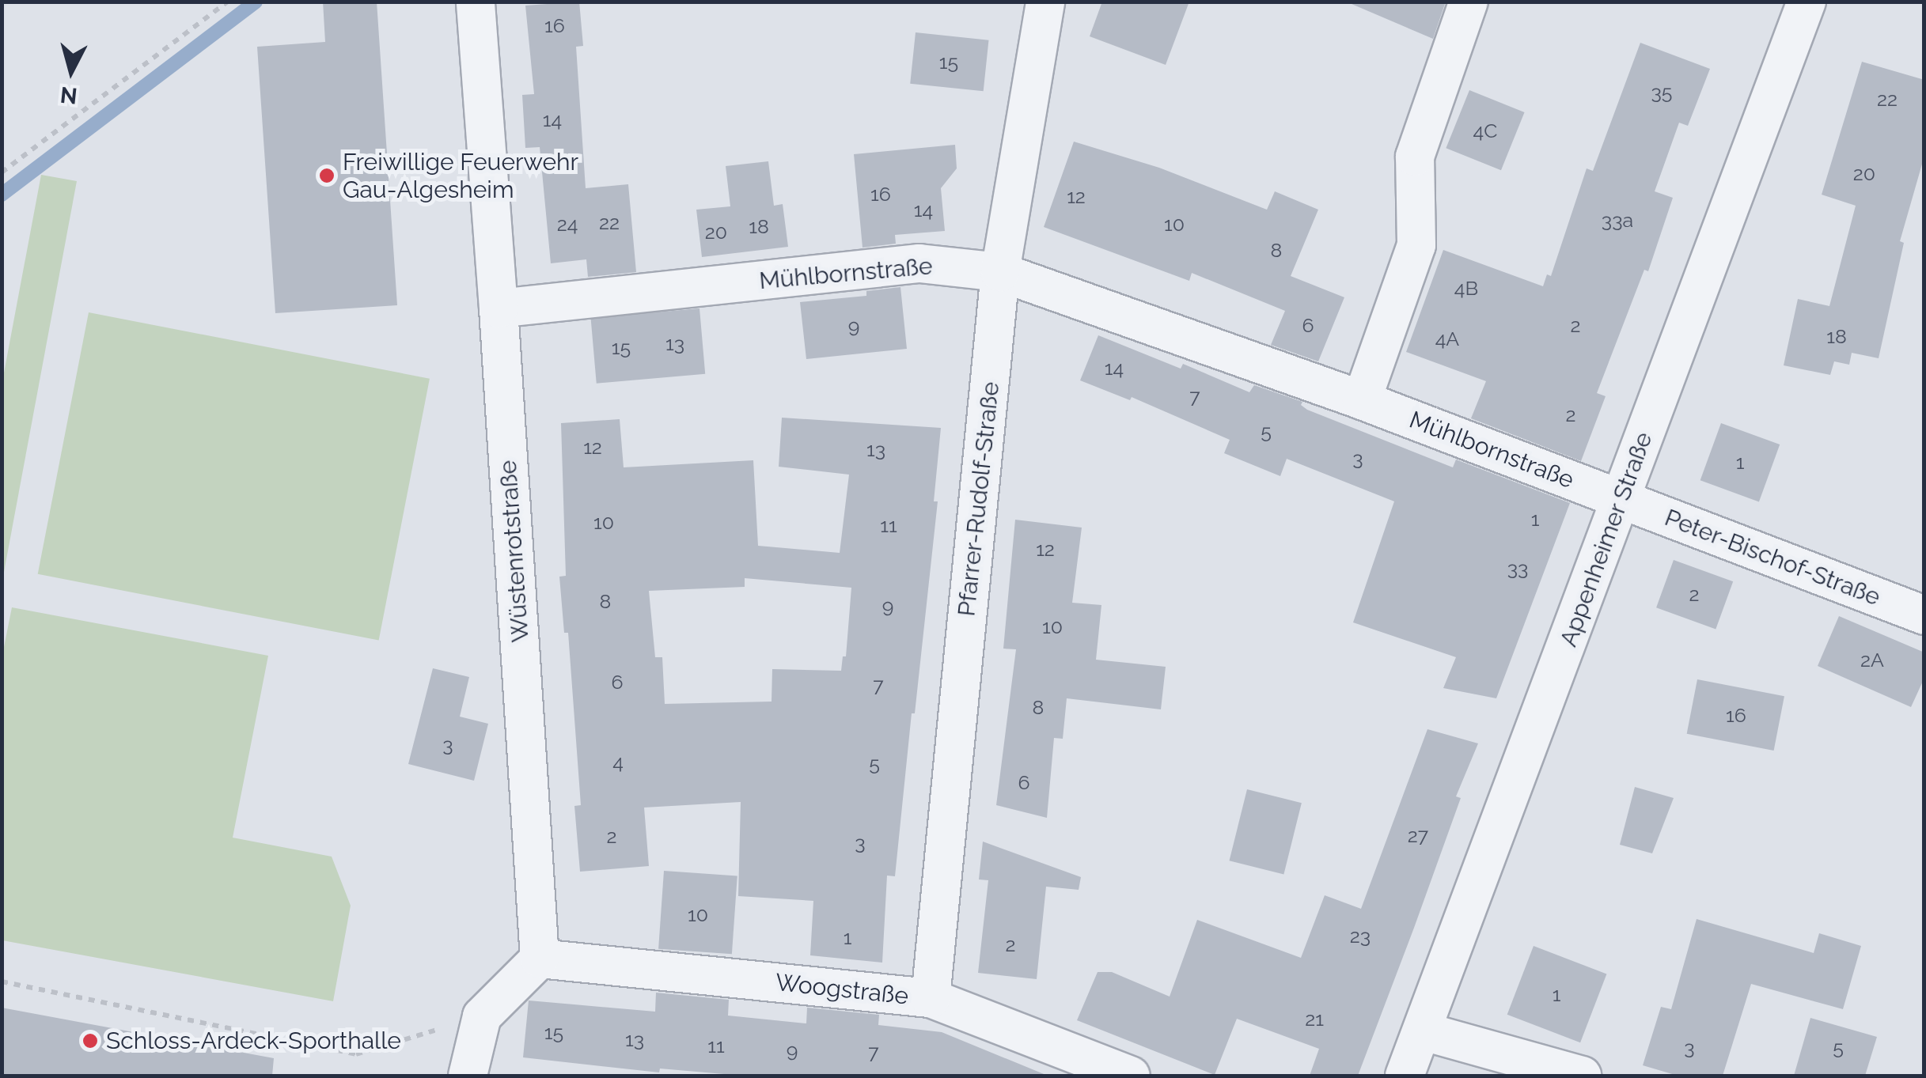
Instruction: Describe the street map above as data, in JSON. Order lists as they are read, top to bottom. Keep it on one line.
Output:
{"streets":{"street":["Mühlbornstraße","Pfarrer-Rudolf-Straße","Appenheimer Straße","Wüstenrotstraße","Peter-Bischof-Straße","Woogstraße"]},"crossings":[["Mühlbornstraße","Pfarrer-Rudolf-Straße"],["Mühlbornstraße","Appenheimer Straße"],["Mühlbornstraße","Wüstenrotstraße"],["Mühlbornstraße","Peter-Bischof-Straße"],["Pfarrer-Rudolf-Straße","Woogstraße"],["Appenheimer Straße","Peter-Bischof-Straße"],["Wüstenrotstraße","Woogstraße"]],"places":["Freiwillige Feuerwehr Gau-Algesheim","Schloss-Ardeck-Sporthalle"],"house_numbers":["16","15","35","22","14","4C","20","16","12","14","33a","22","24","10","18","20","8","4B","6","2","9","18","4A","13","15","14","7","2","5","12","13","3","1","1","10","11","12","33","2","8","9","10","2A","6","7","8","16","3","4","5","6","27","2","3","10","23","1","2","1","21","15","13","11","3","5","9","7"],"north":"bottom"}
